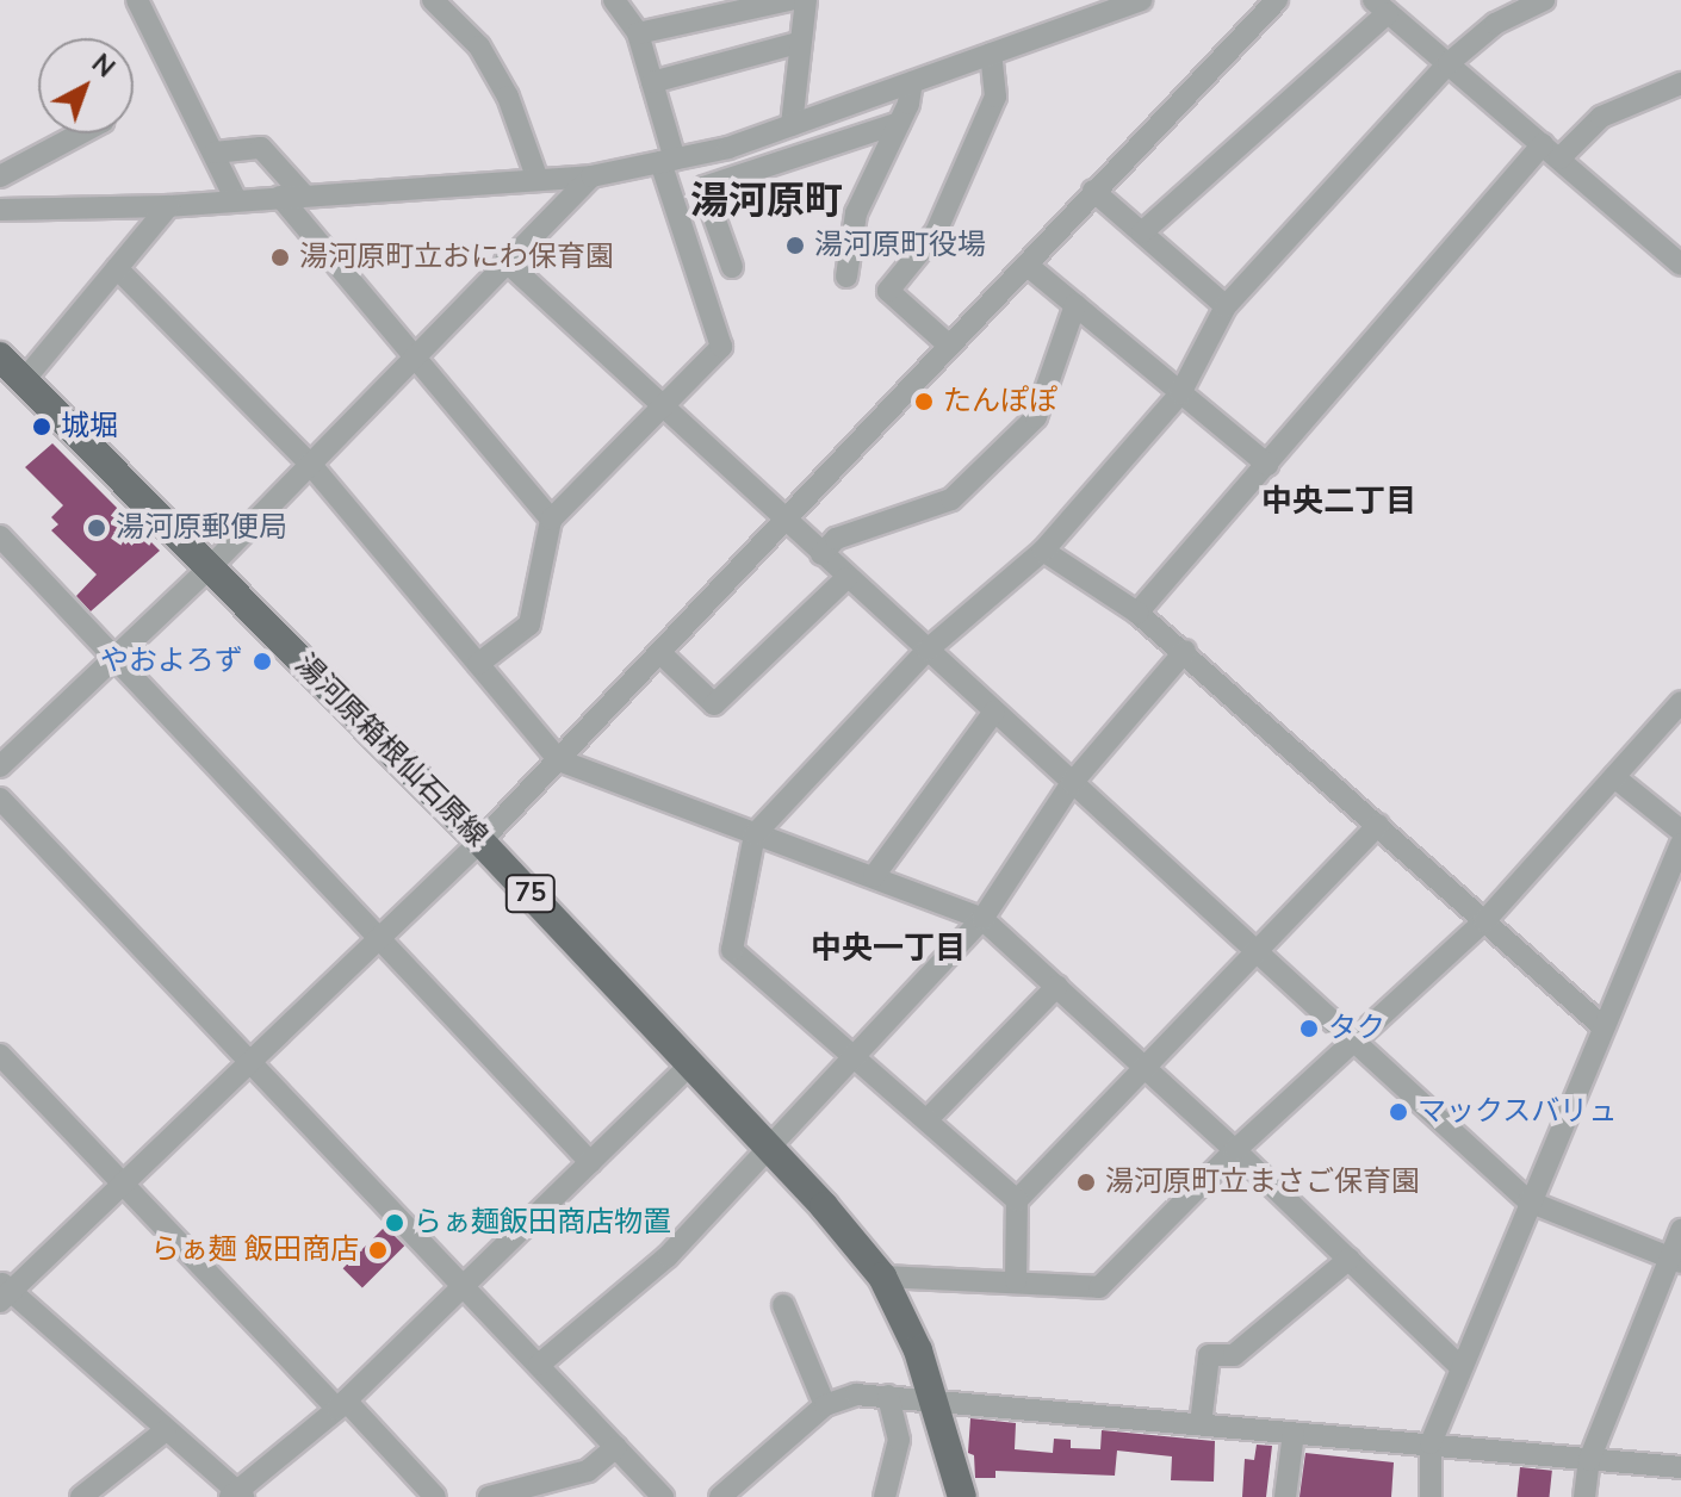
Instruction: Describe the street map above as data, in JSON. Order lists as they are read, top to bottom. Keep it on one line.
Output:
{"streets":{"main road":["湯河原箱根仙石原線","75"]},"districts":["湯河原町","中央二丁目","中央一丁目"],"places":["湯河原町役場","湯河原町立おにわ保育園","たんぽぽ","城堀","湯河原郵便局","やおよろず","タク","マックスバリュ","湯河原町立まさご保育園","らぁ麺飯田商店物置","らぁ麺 飯田商店"],"north":"top right"}
